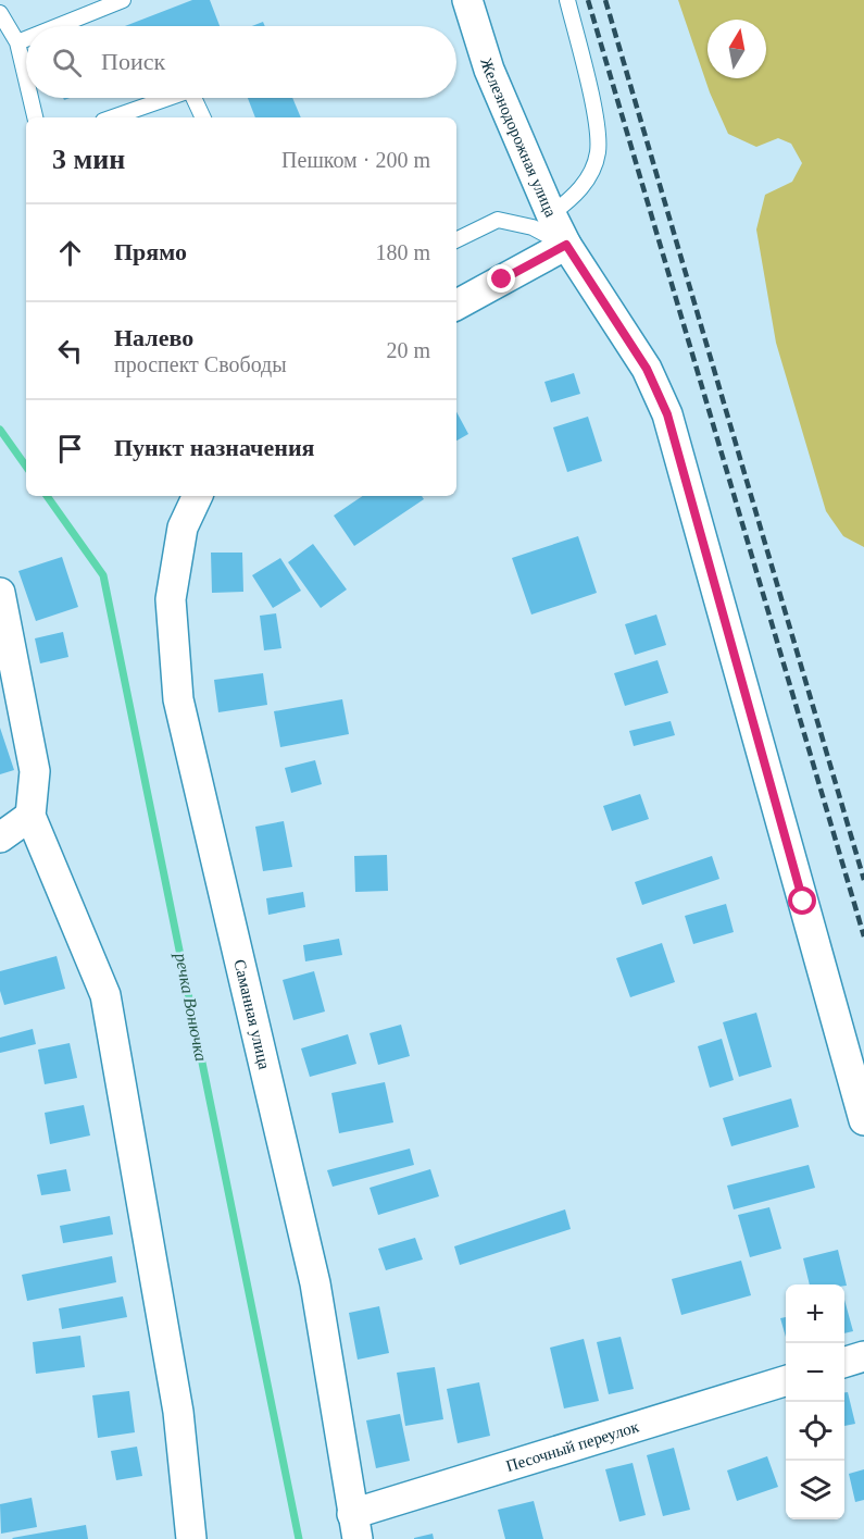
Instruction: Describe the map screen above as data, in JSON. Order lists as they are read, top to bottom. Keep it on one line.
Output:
{"streets":{"street":["Железнодорожная улица","Саманная улица","Песочный переулок"]},"crossings":[["Саманная улица","Песочный переулок"]],"water":["речка Вонючка"],"north":"top","page":{"search":"Поиск","heading":["3 мин","Пешком · 200 m"],"list":[["Прямо","180 m"],["Налево","проспект Свободы","20 m"],"Пункт назначения"],"map_buttons":["+","−"]}}
